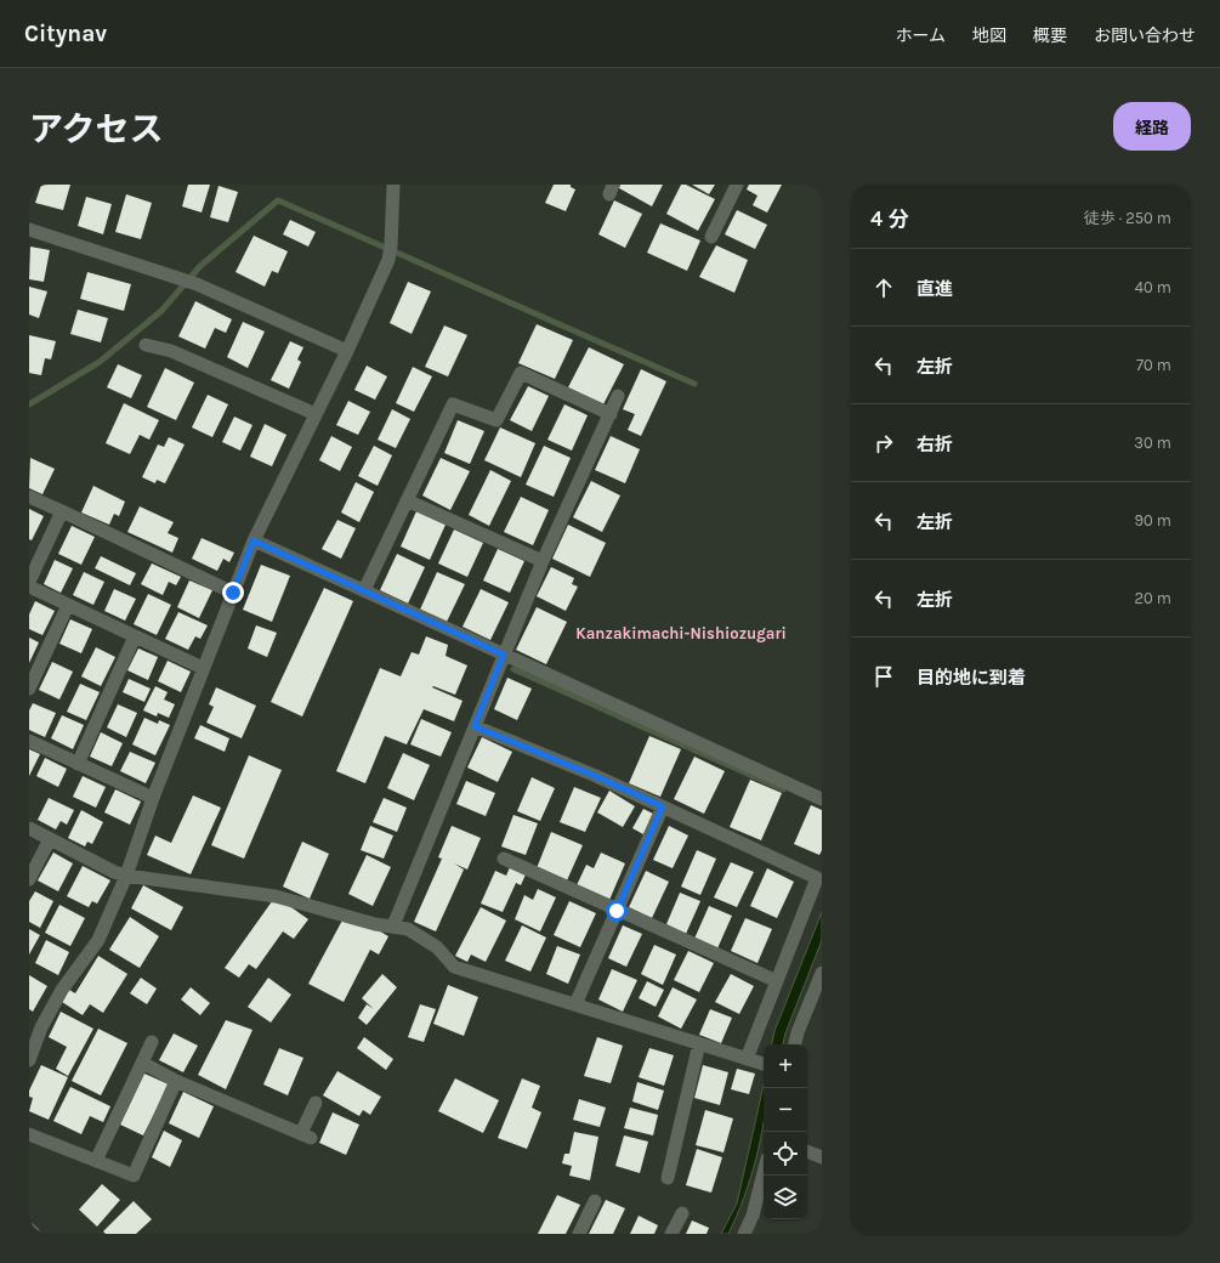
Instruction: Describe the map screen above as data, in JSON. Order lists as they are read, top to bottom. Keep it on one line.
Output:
{"districts":["Kanzakimachi-Nishiozugari"],"page":{"header":"Citynav","nav":["ホーム","地図","概要","お問い合わせ"],"title":"アクセス","buttons":"経路","heading":["4 分","徒歩 · 250 m"],"list":[["直進","40 m"],["左折","70 m"],["右折","30 m"],["左折","90 m"],["左折","20 m"],"目的地に到着"],"map_buttons":["+","−"]}}
